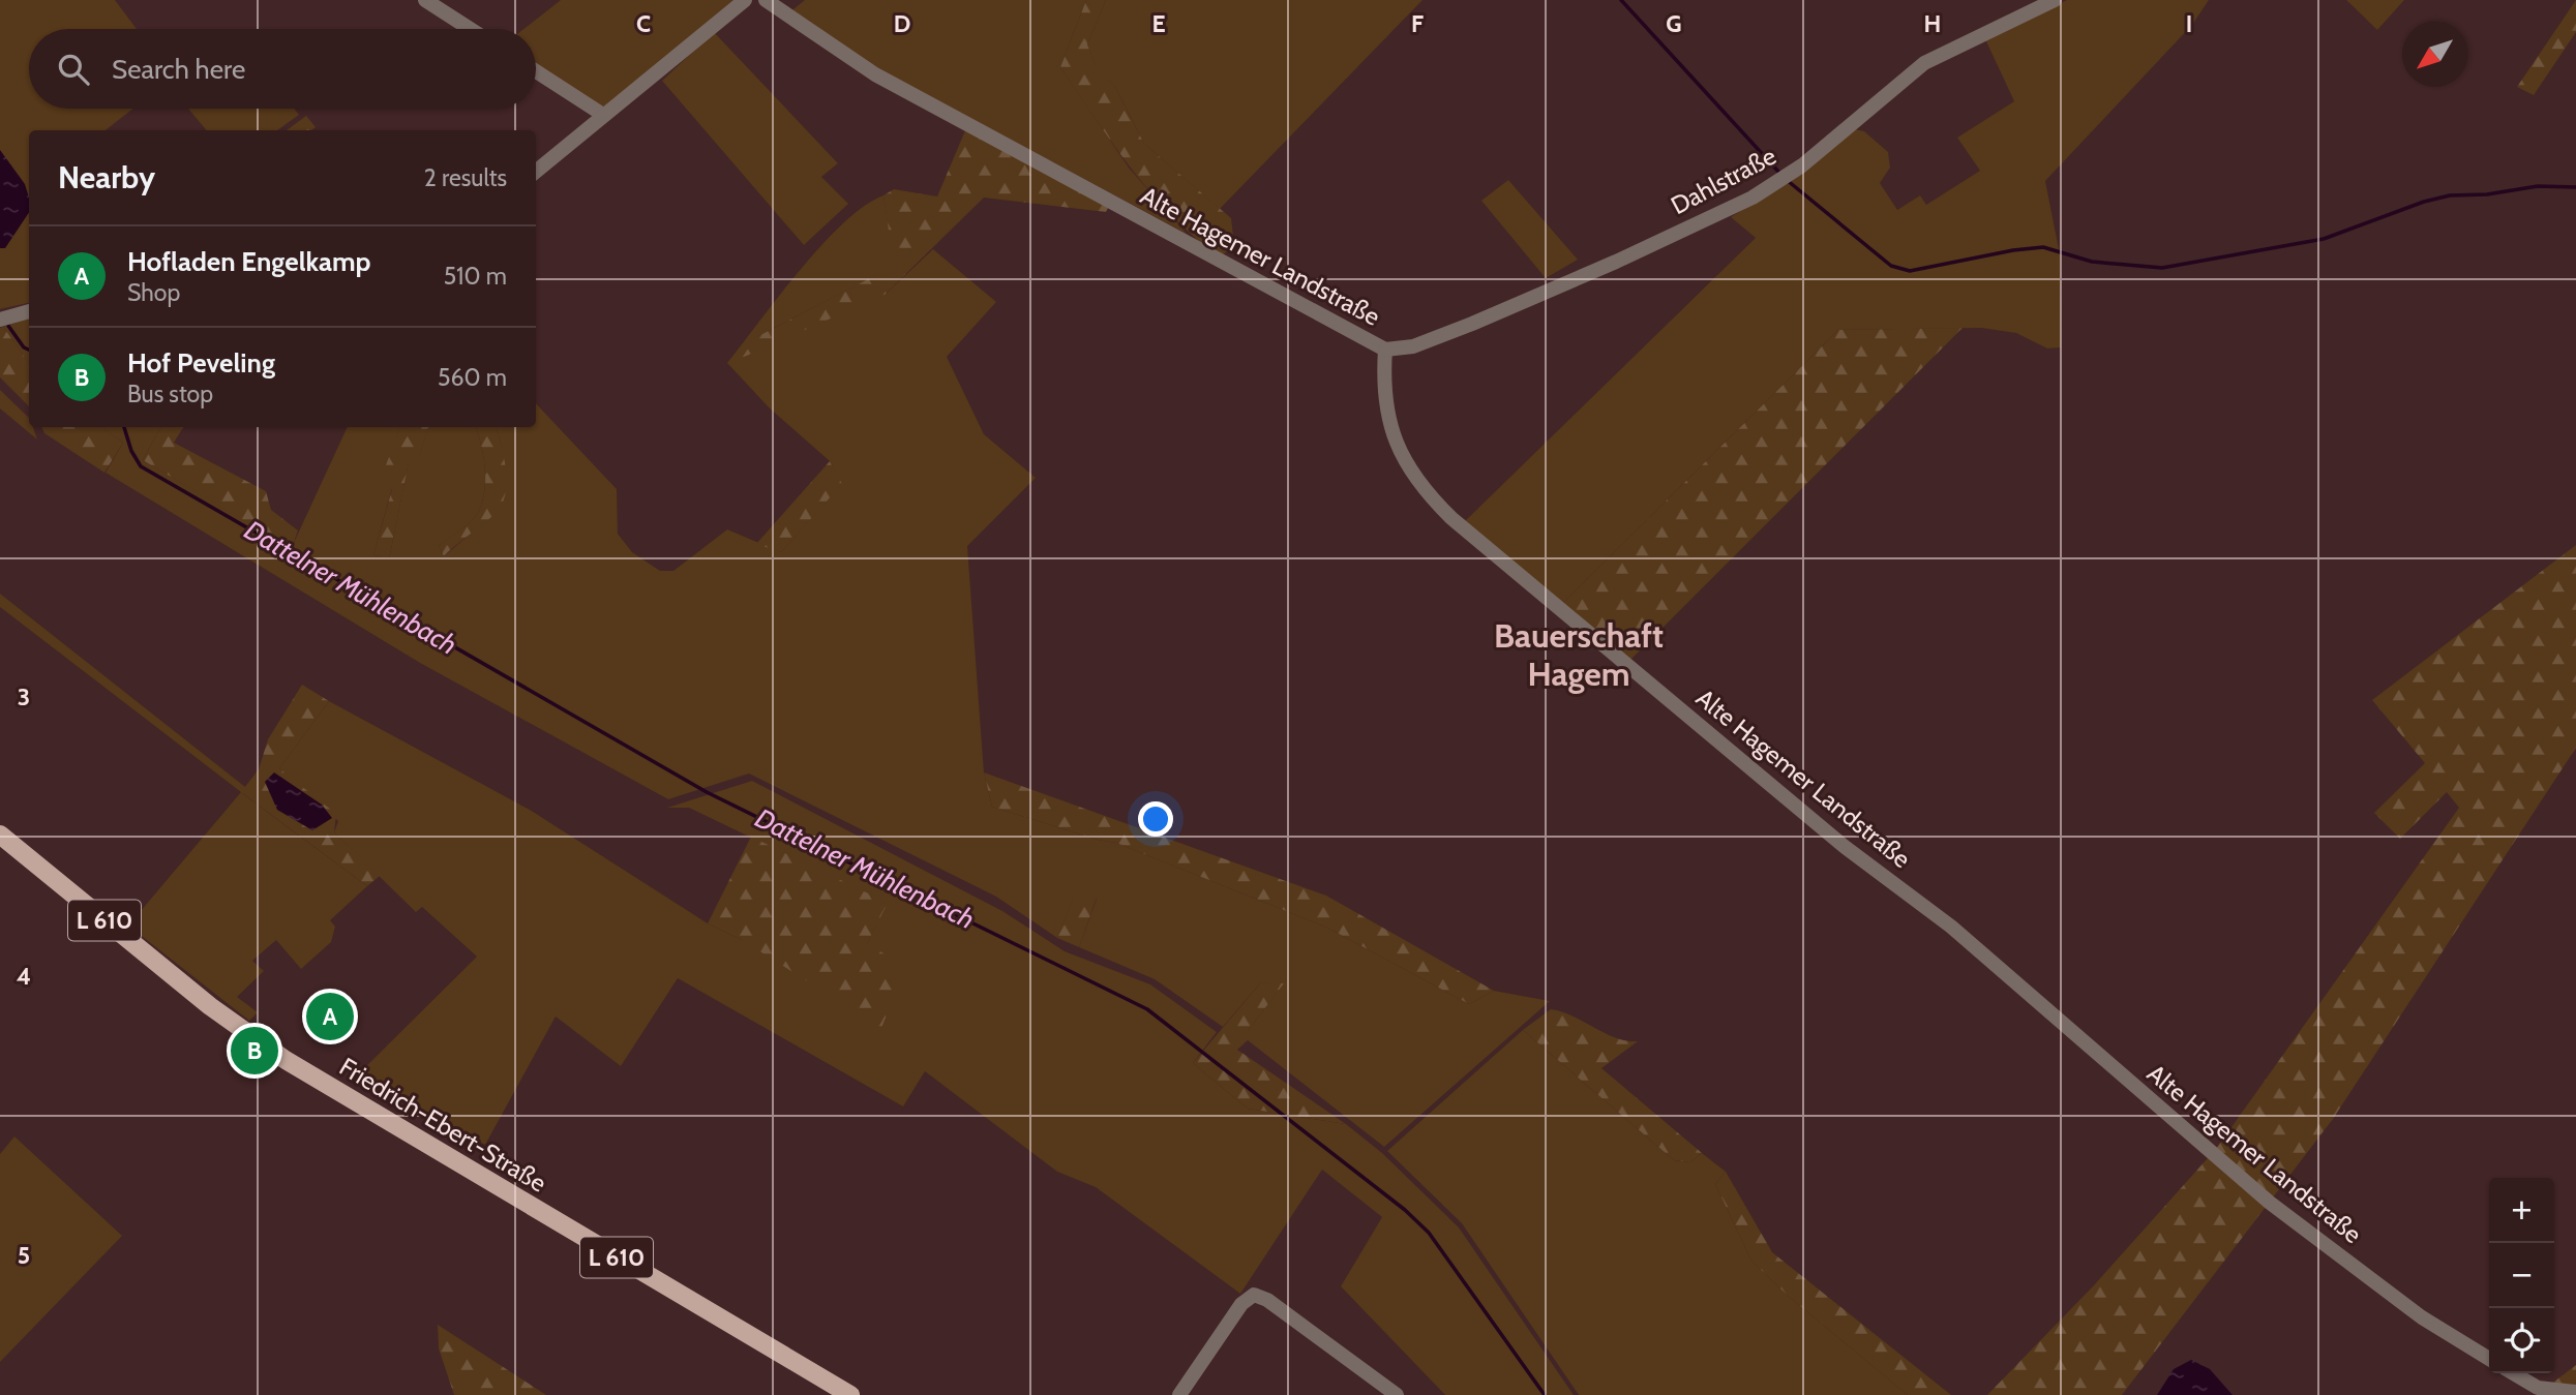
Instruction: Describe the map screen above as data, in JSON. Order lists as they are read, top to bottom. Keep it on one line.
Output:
{"streets":{"main road":["L 610","Friedrich-Ebert-Straße"],"street":["Dahlstraße","Alte Hagemer Landstraße"]},"crossings":[["Dahlstraße","Alte Hagemer Landstraße"]],"districts":["Bauerschaft Hagem"],"water":["Dattelner Mühlenbach"],"north":"bottom left","page":{"search":"Search here","heading":["Nearby","2 results"],"list":[{"mark":"A","name":"Hofladen Engelkamp","note":"Shop","value":"510 m"},{"mark":"B","name":"Hof Peveling","note":"Bus stop","value":"560 m"}],"pins":["A","B"],"map_buttons":["+","−"]},"grid":{"columns":["C","D","E","F","G","H","I"],"rows":["3","4","5"]}}
